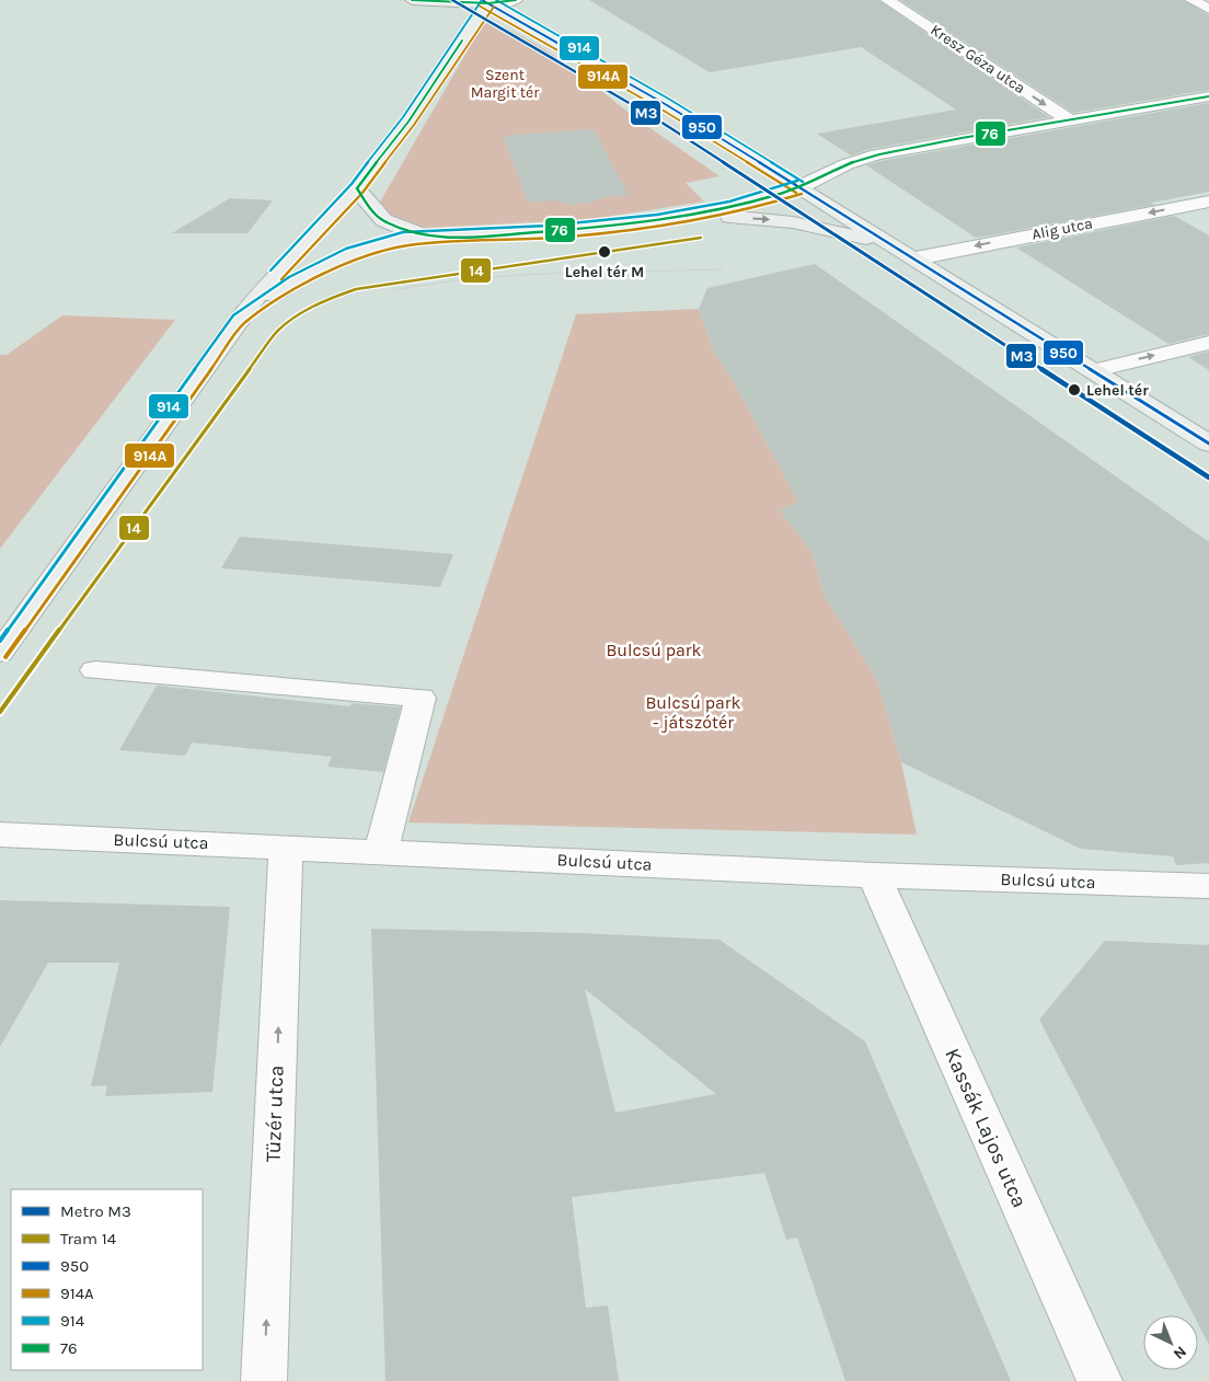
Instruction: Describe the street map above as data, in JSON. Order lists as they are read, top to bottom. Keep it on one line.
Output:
{"streets":{"street":["Kresz Géza utca","Alig utca","Bulcsú utca","Tüzér utca","Kassák Lajos utca"]},"crossings":[["Bulcsú utca","Tüzér utca"],["Bulcsú utca","Kassák Lajos utca"]],"one_way":["Kresz Géza utca","Tüzér utca"],"parks":["Szent Margit tér","Bulcsú park","Bulcsú park - játszótér"],"places":["Lehel tér M","Lehel tér"],"lines":["metro line M3","transit line 950","transit line 914","transit line 76","transit line 914A","tram line 14"],"legend":["Metro M3","Tram 14","950","914A","914","76"],"north":"bottom right"}
